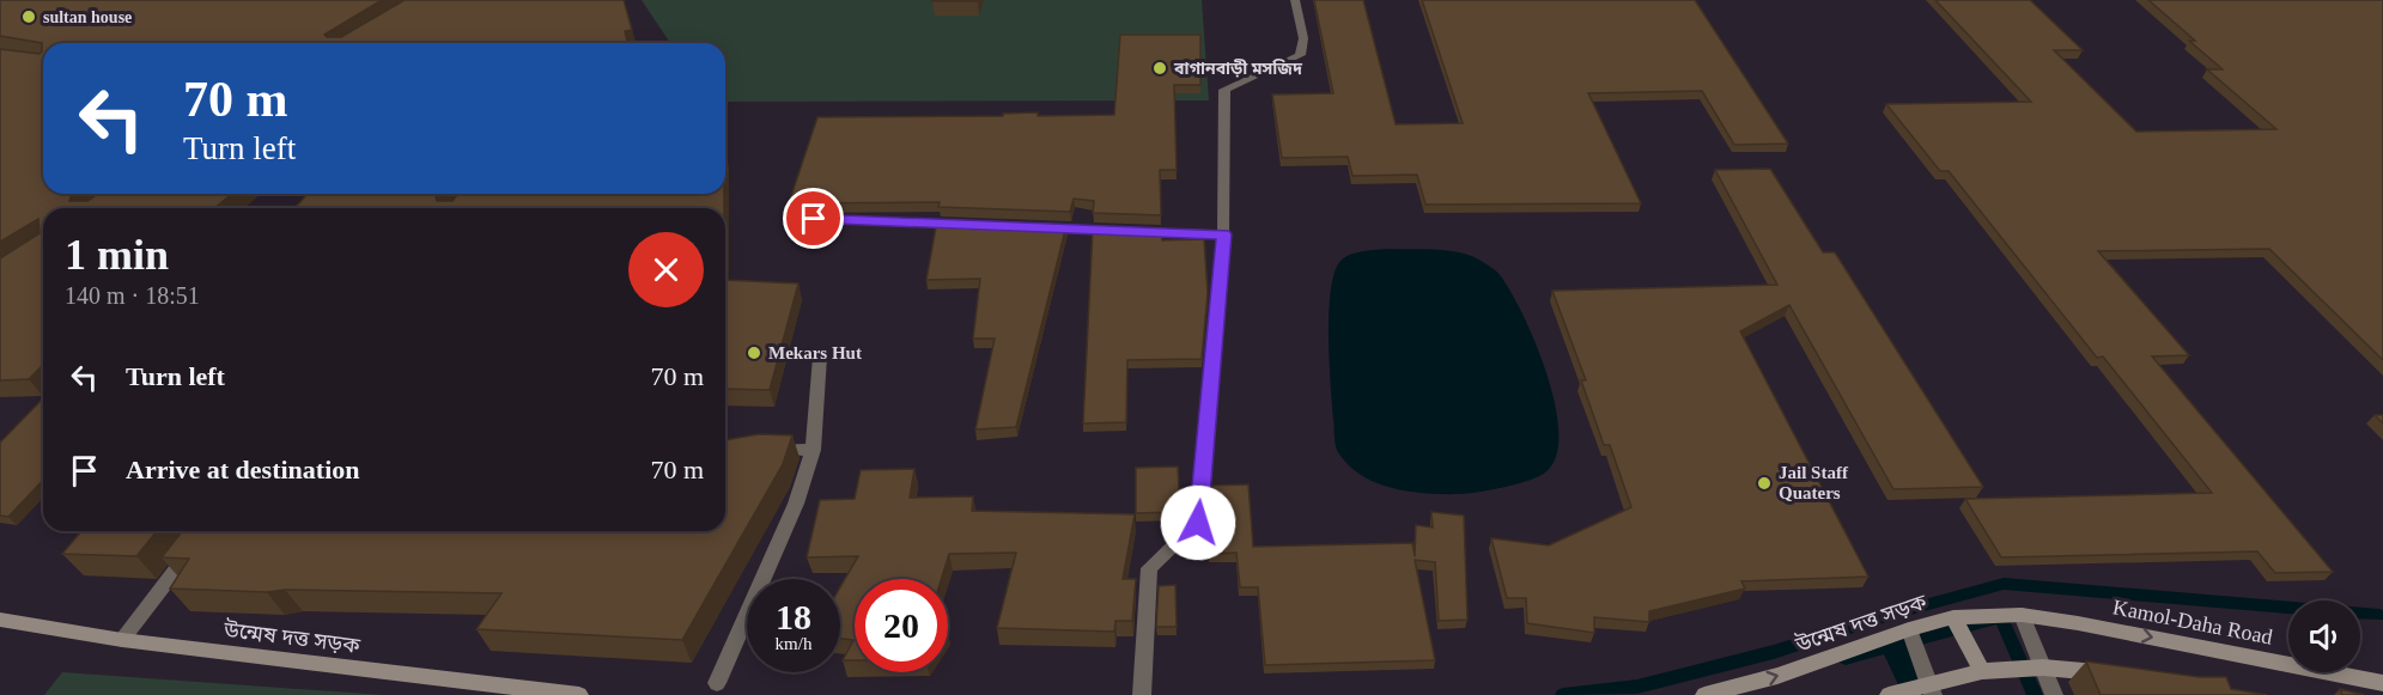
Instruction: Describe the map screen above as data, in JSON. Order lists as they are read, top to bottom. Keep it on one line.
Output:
{"streets":{"main road":["Kamol-Daha Road","উন্মেষ দত্ত সড়ক"]},"crossings":[["Kamol-Daha Road","উন্মেষ দত্ত সড়ক"]],"one_way":["Kamol-Daha Road"],"places":["sultan house","বাগানবাড়ী মসজিদ","Mekars Hut","Jail Staff Quaters"],"page":{"turn":["70 m","Turn left"],"heading":["1 min","140 m · 18:51"],"list":[{"name":"Turn left","value":"70 m"},{"name":"Arrive at destination","value":"70 m"}],"speed":"18 km/h","limit":"20"}}
